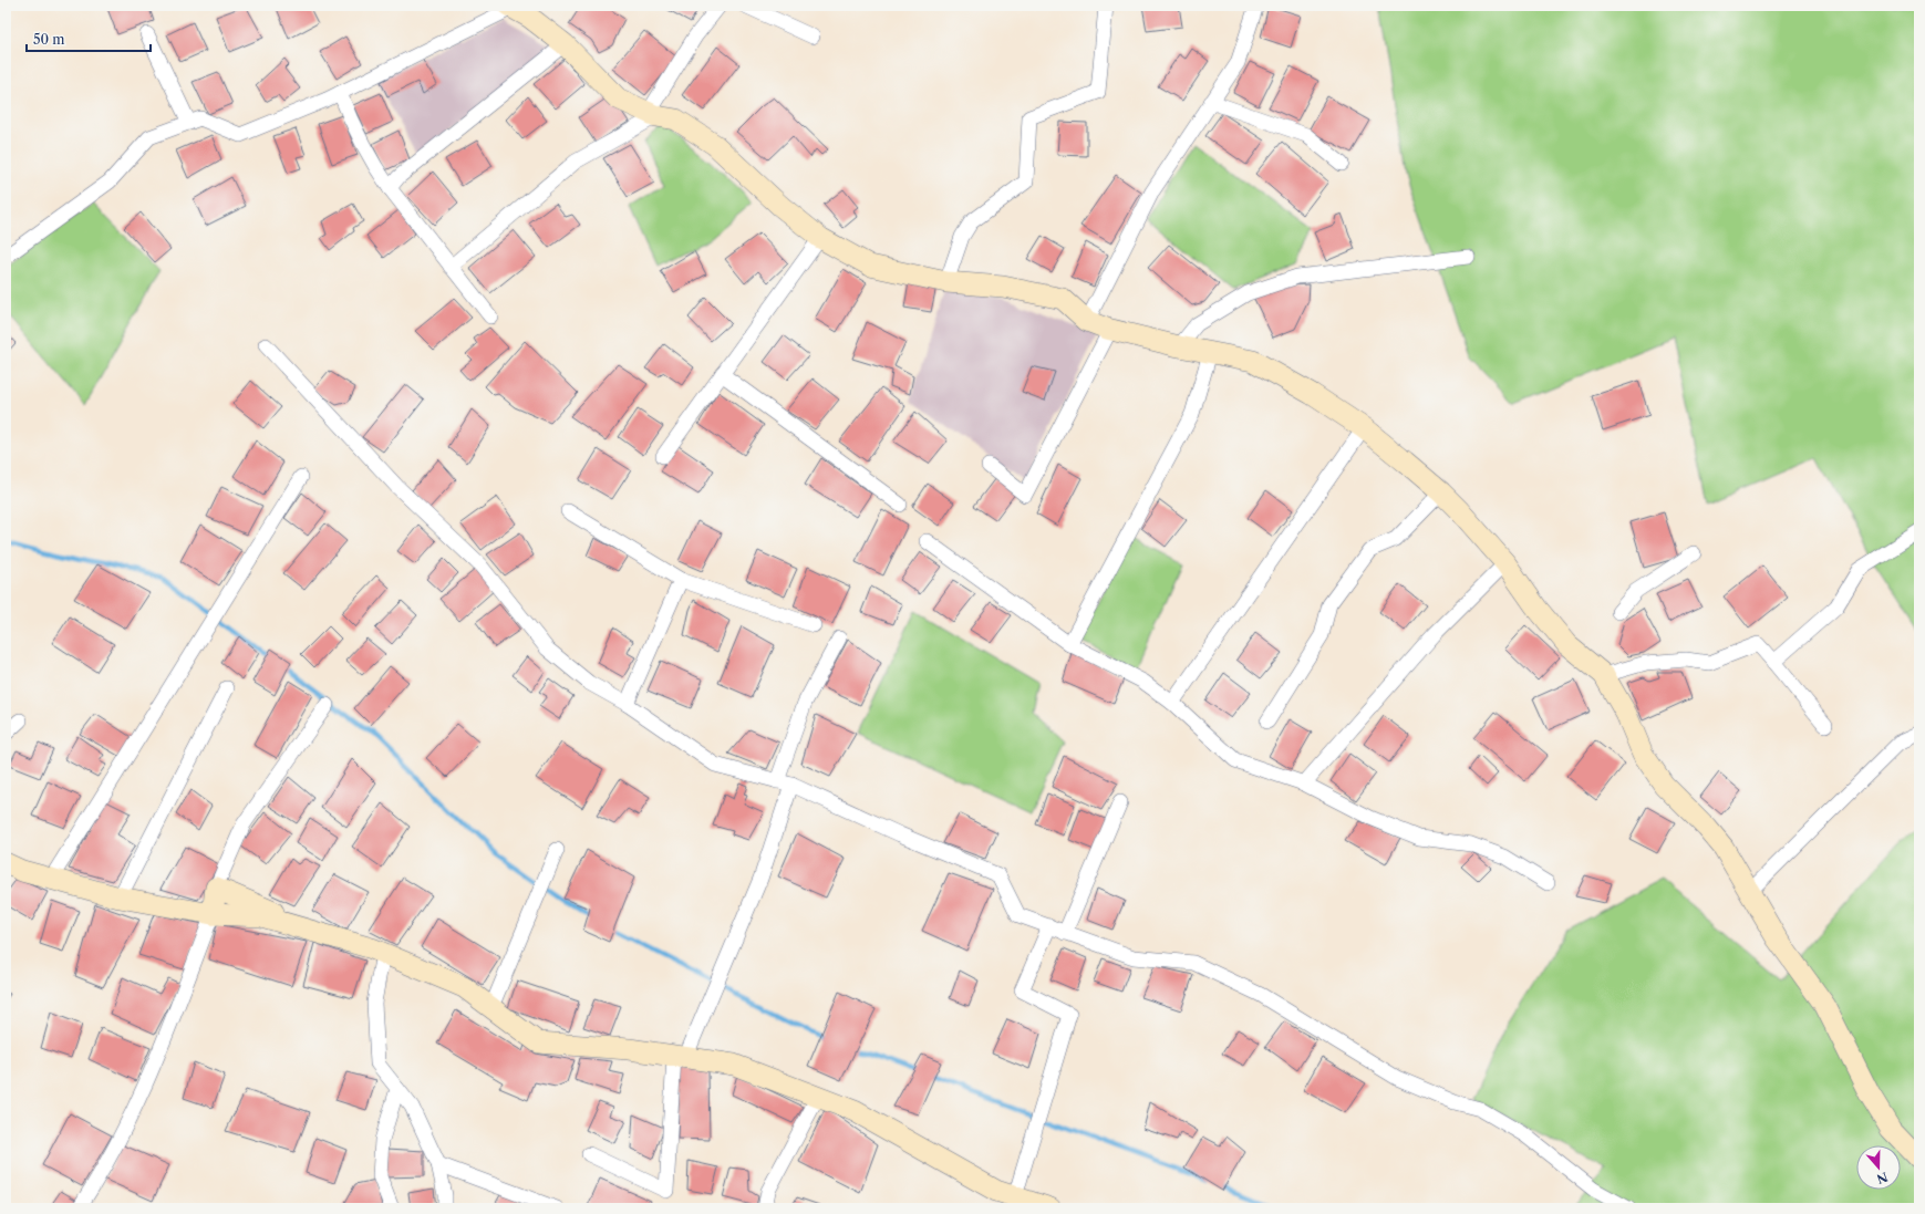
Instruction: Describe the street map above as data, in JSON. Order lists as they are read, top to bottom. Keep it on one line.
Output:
{"scale_bar":"50 m","north":"bottom"}
